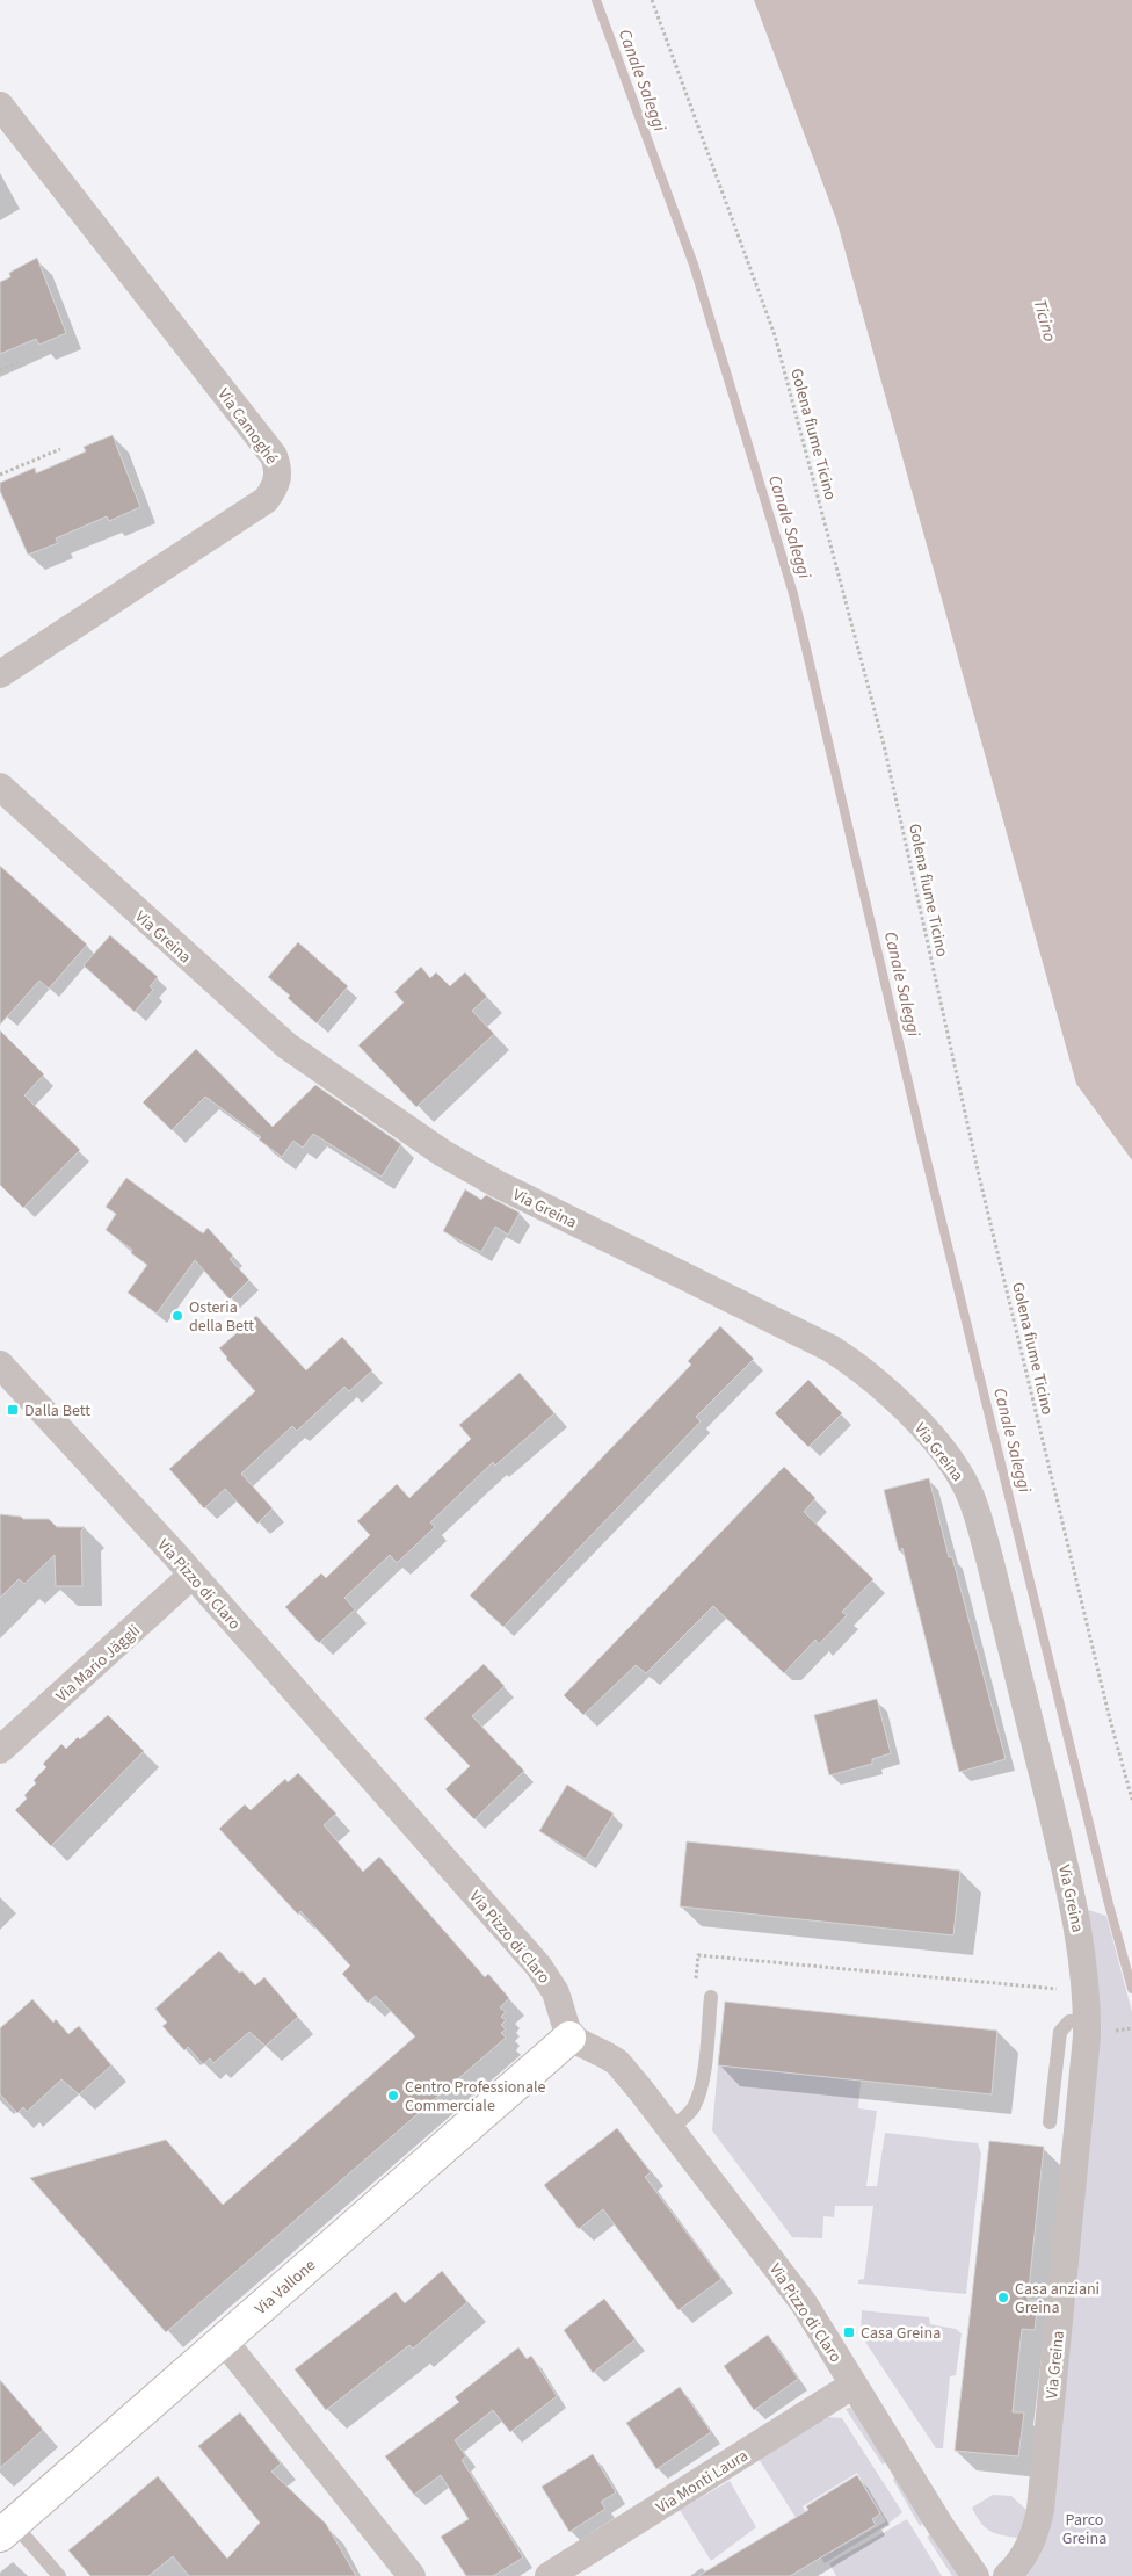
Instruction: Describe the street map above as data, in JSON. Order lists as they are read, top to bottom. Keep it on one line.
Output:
{"streets":{"street":["Via Camoghé","Via Greina","Via Pizzo di Claro","Via Mario Jäggli","Via Vallone","Via Monti Laura"],"path":["Golena fiume Ticino"]},"crossings":[["Via Pizzo di Claro","Via Mario Jäggli"],["Via Pizzo di Claro","Via Vallone"],["Via Pizzo di Claro","Via Monti Laura"]],"water":["Canale Saleggi","Ticino"],"parks":["Parco Greina"],"places":{"other":["Osteria della Bett","Centro Professionale Commerciale","Casa anziani Greina"],"transit":["Dalla Bett","Casa Greina"]}}
